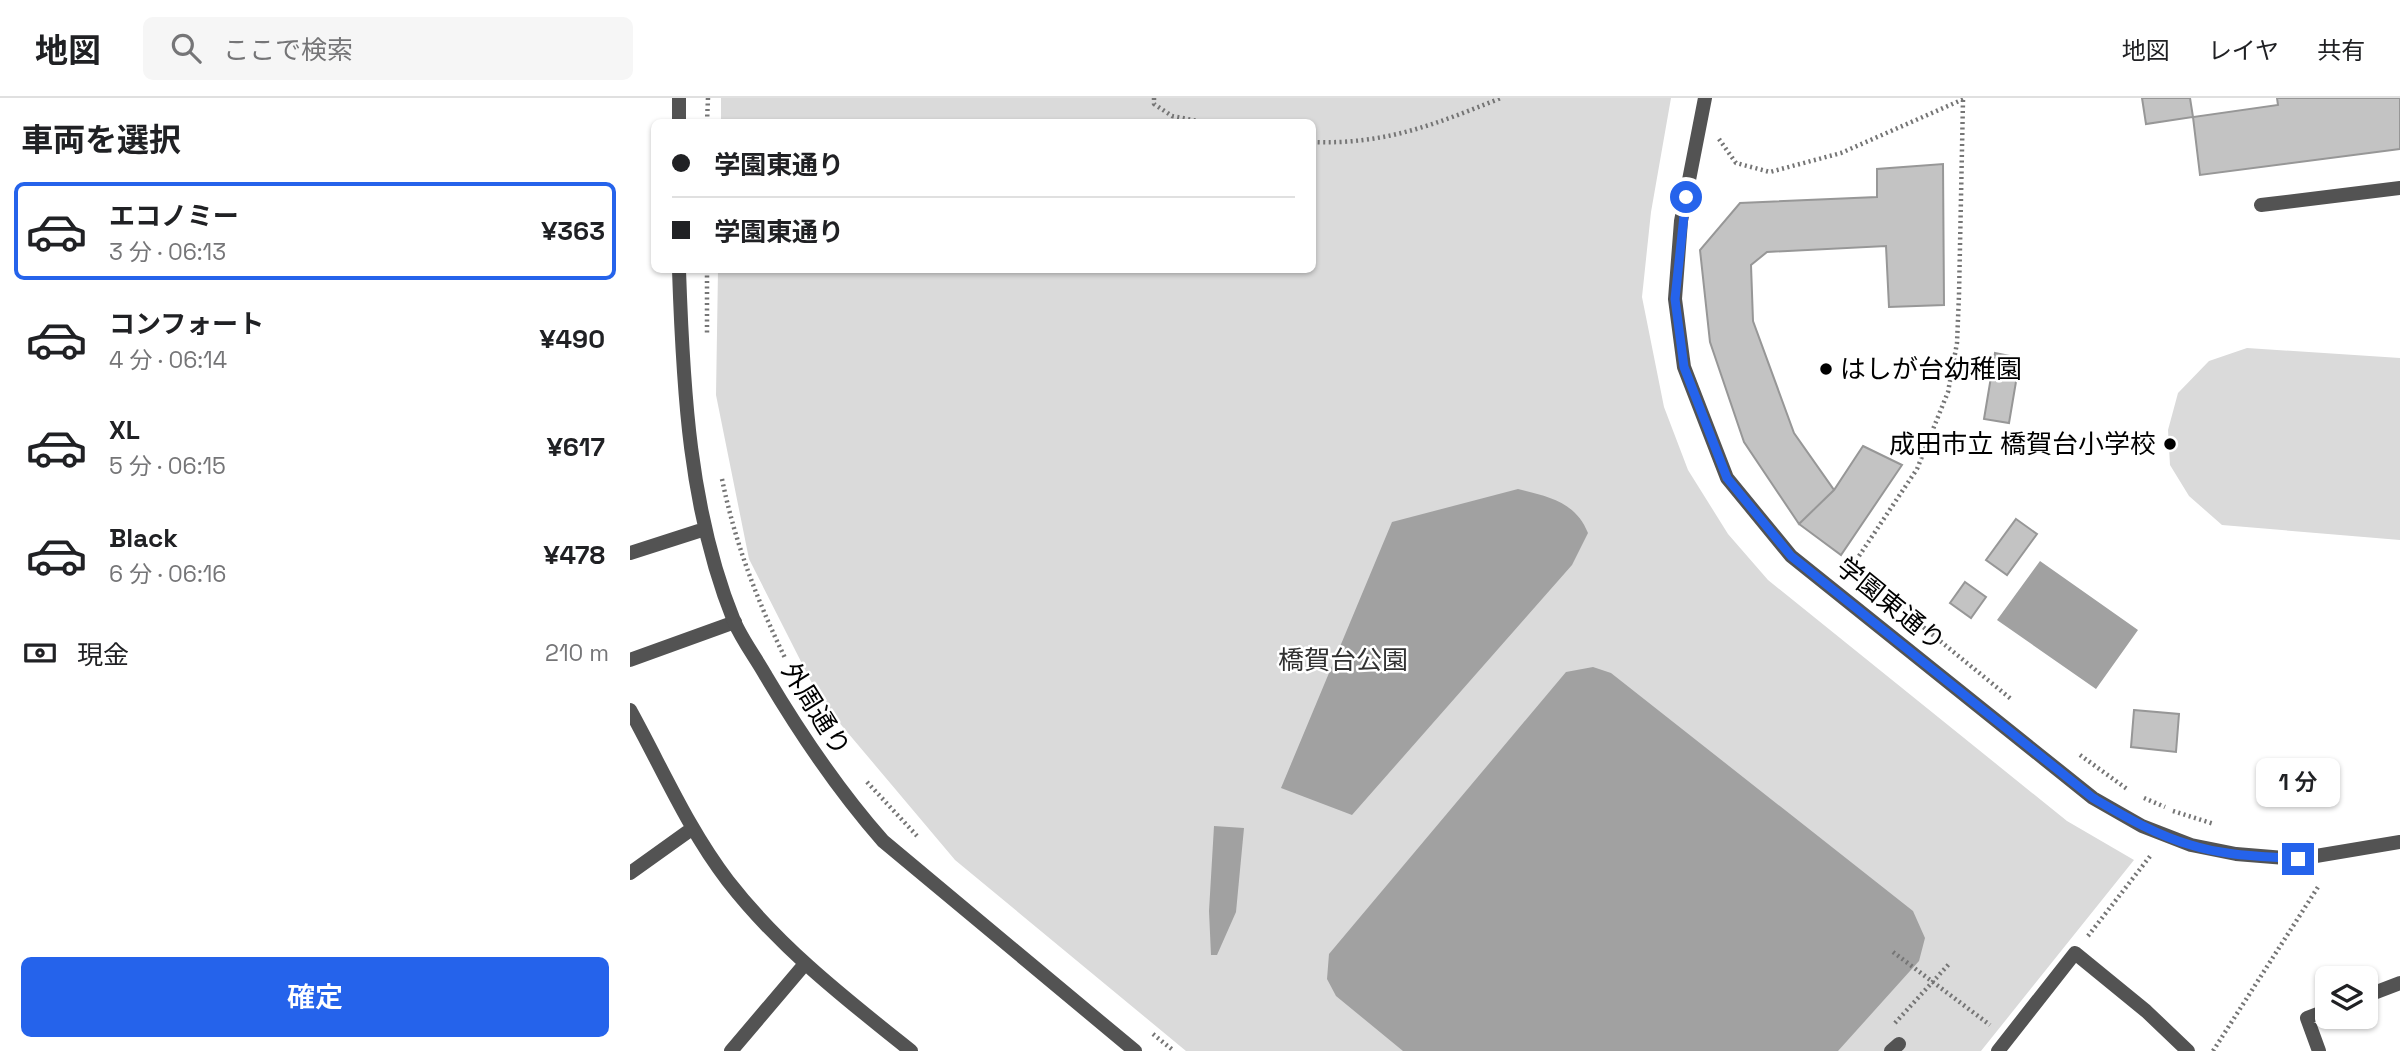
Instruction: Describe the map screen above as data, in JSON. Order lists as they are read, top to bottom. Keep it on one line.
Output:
{"streets":{"street":["学園東通り","外周通り"]},"parks":["橋賀台公園"],"places":["はしが台幼稚園","成田市立 橋賀台小学校"],"page":{"header":"地図","search":"ここで検索","nav":["地図","レイヤ","共有"],"heading":"車両を選択","banner":["学園東通り","学園東通り"],"list":[{"name":"エコノミー","note":"3 分 · 06:13","value":"¥363"},{"name":"コンフォート","note":"4 分 · 06:14","value":"¥490"},{"name":"XL","note":"5 分 · 06:15","value":"¥617"},{"name":"Black","note":"6 分 · 06:16","value":"¥478"}],"pay":["現金","210 m"],"bubble":"1 分","buttons":"確定"}}
